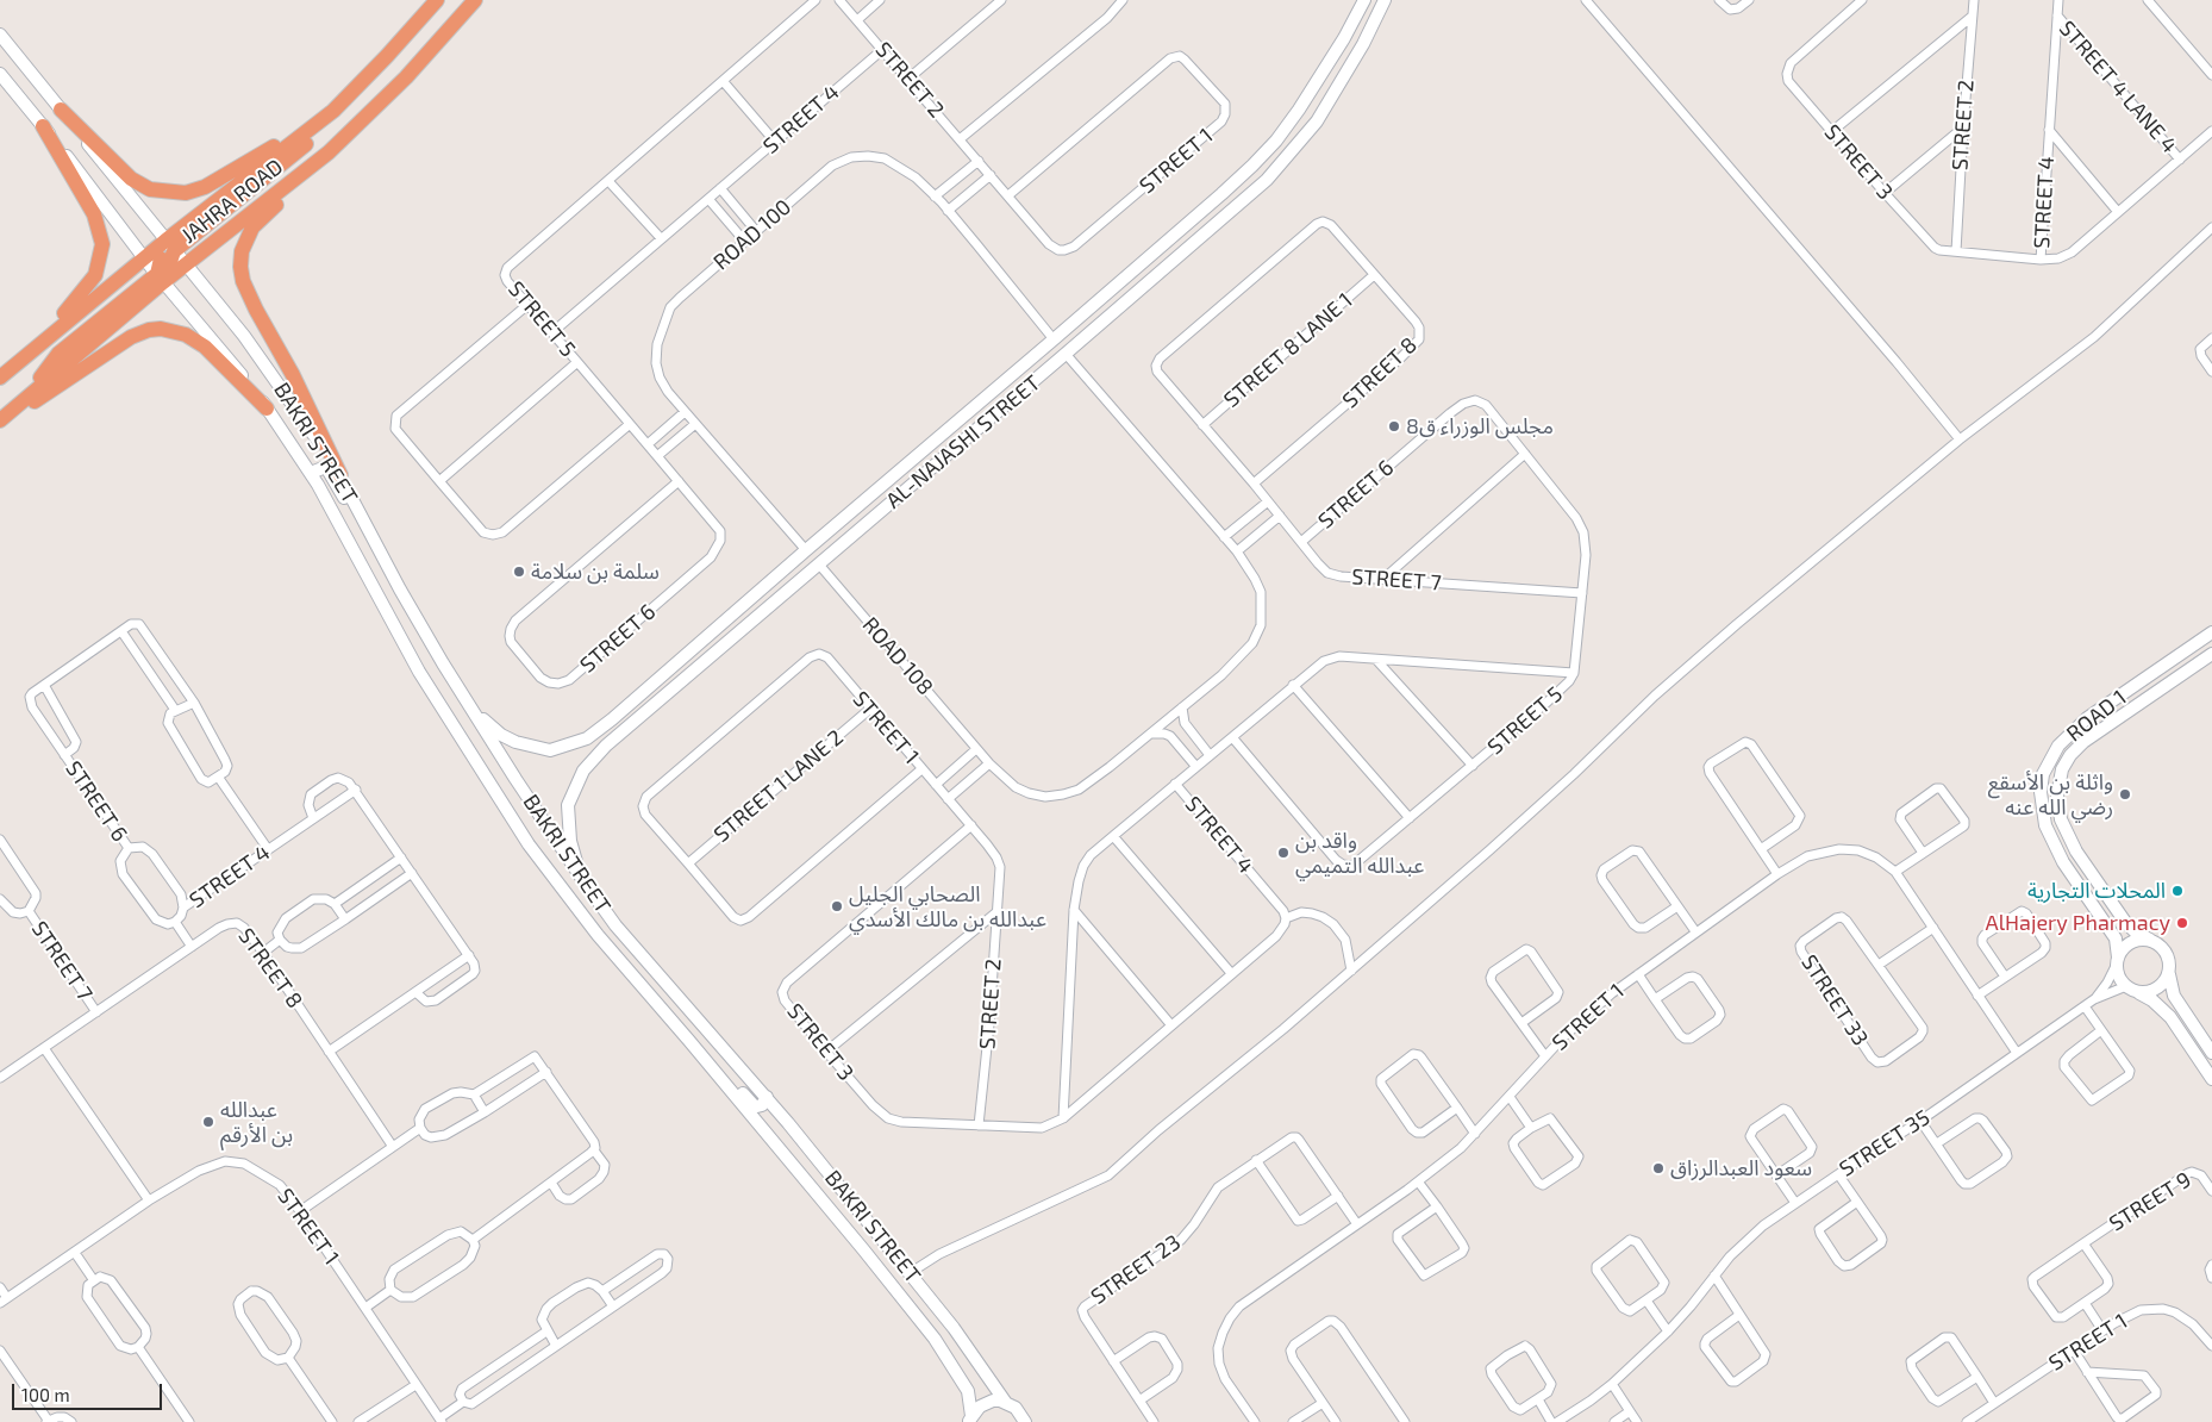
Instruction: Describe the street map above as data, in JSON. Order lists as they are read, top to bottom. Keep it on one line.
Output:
{"streets":{"highway":["JAHRA ROAD"],"main road":["AL-NAJASHI STREET","BAKRI STREET","ROAD 1"],"street":["STREET 2","STREET 4 LANE 4","STREET 4","STREET 1","STREET 3","ROAD 100","STREET 5","STREET 8 LANE 1","STREET 8","STREET 6","STREET 7","ROAD 108","STREET 1 LANE 2","STREET 33","STREET 35","STREET 9","STREET 23"]},"crossings":[["STREET 2","STREET 4"],["STREET 2","STREET 1"],["STREET 2","STREET 3"],["STREET 4 LANE 4","STREET 4"],["STREET 4","STREET 3"],["STREET 4","STREET 5"],["STREET 4","STREET 8"],["STREET 4","STREET 6"],["STREET 1","STREET 1 LANE 2"],["STREET 1","STREET 35"],["STREET 1","STREET 23"],["JAHRA ROAD","BAKRI STREET"],["ROAD 100","AL-NAJASHI STREET"],["STREET 5","STREET 6"],["STREET 8 LANE 1","STREET 8"],["STREET 8","STREET 7"],["AL-NAJASHI STREET","BAKRI STREET"],["AL-NAJASHI STREET","ROAD 108"],["STREET 6","STREET 7"],["ROAD 1","STREET 35"]],"places":["مجلس الوزراء ق8","سلمة بن سلامة","واثلة بن الأسقع رضي الله عنه","واقد بن عبدالله التميمي","المحلات التجارية","الصحابي الجليل عبدالله بن مالك الأسدي","AlHajery Pharmacy","عبدالله بن الأرقم","سعود العبدالرزاق"],"scale_bar":"100 m"}
